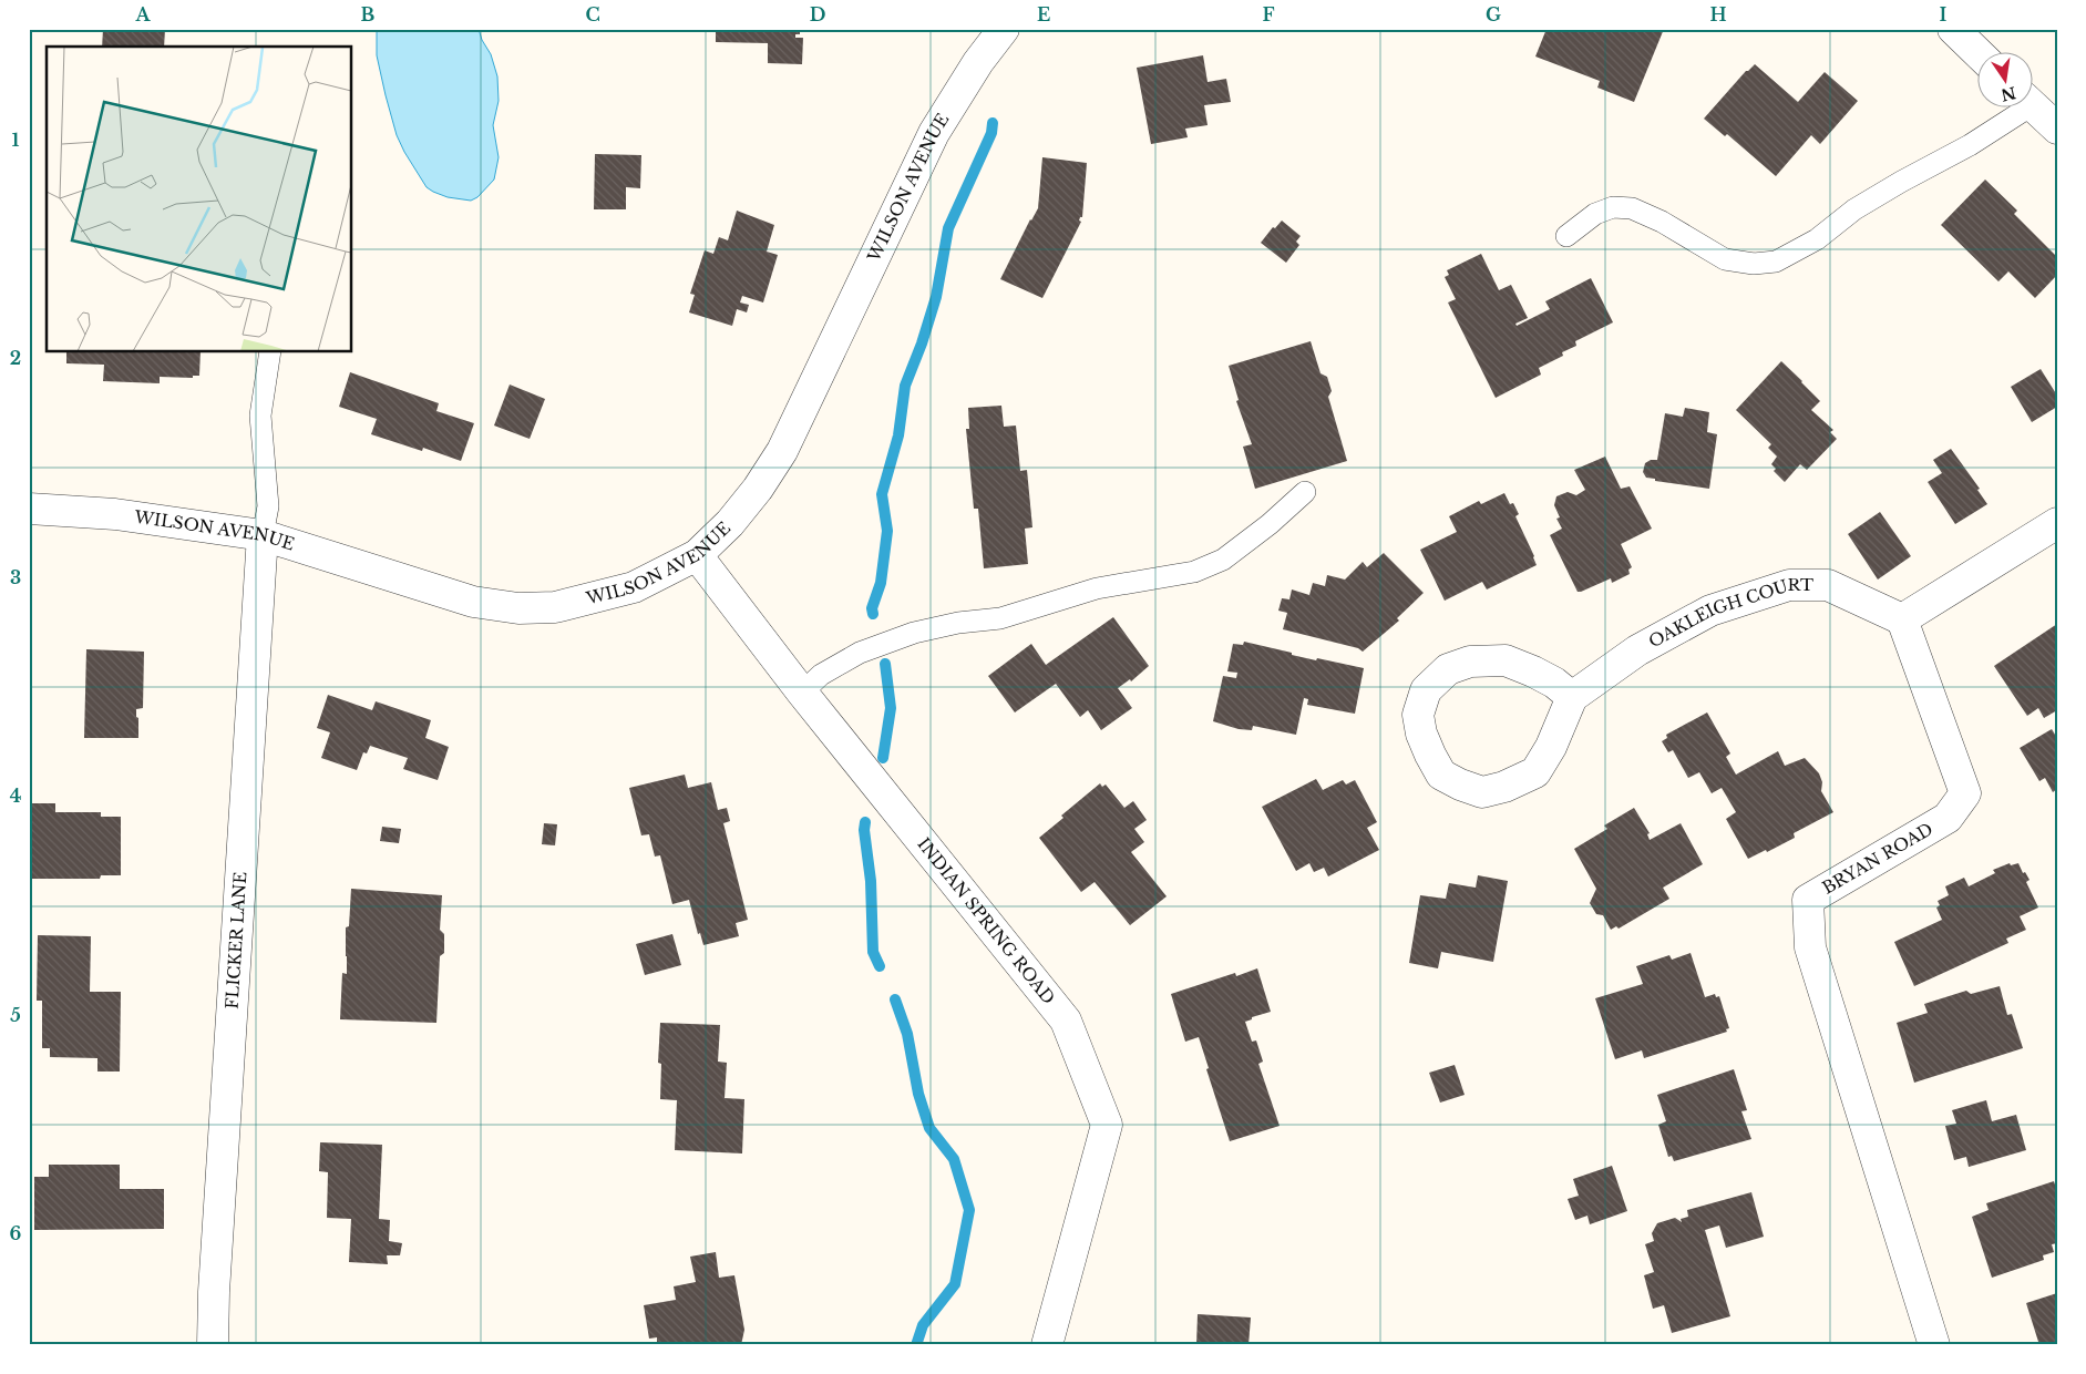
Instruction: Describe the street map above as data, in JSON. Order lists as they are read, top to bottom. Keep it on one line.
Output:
{"streets":{"street":["WILSON AVENUE","OAKLEIGH COURT","BRYAN ROAD","INDIAN SPRING ROAD","FLICKER LANE"]},"crossings":[["WILSON AVENUE","INDIAN SPRING ROAD"],["WILSON AVENUE","FLICKER LANE"],["OAKLEIGH COURT","BRYAN ROAD"]],"north":"bottom","grid":{"columns":["A","B","C","D","E","F","G","H","I"],"rows":["1","2","3","4","5","6"]}}
